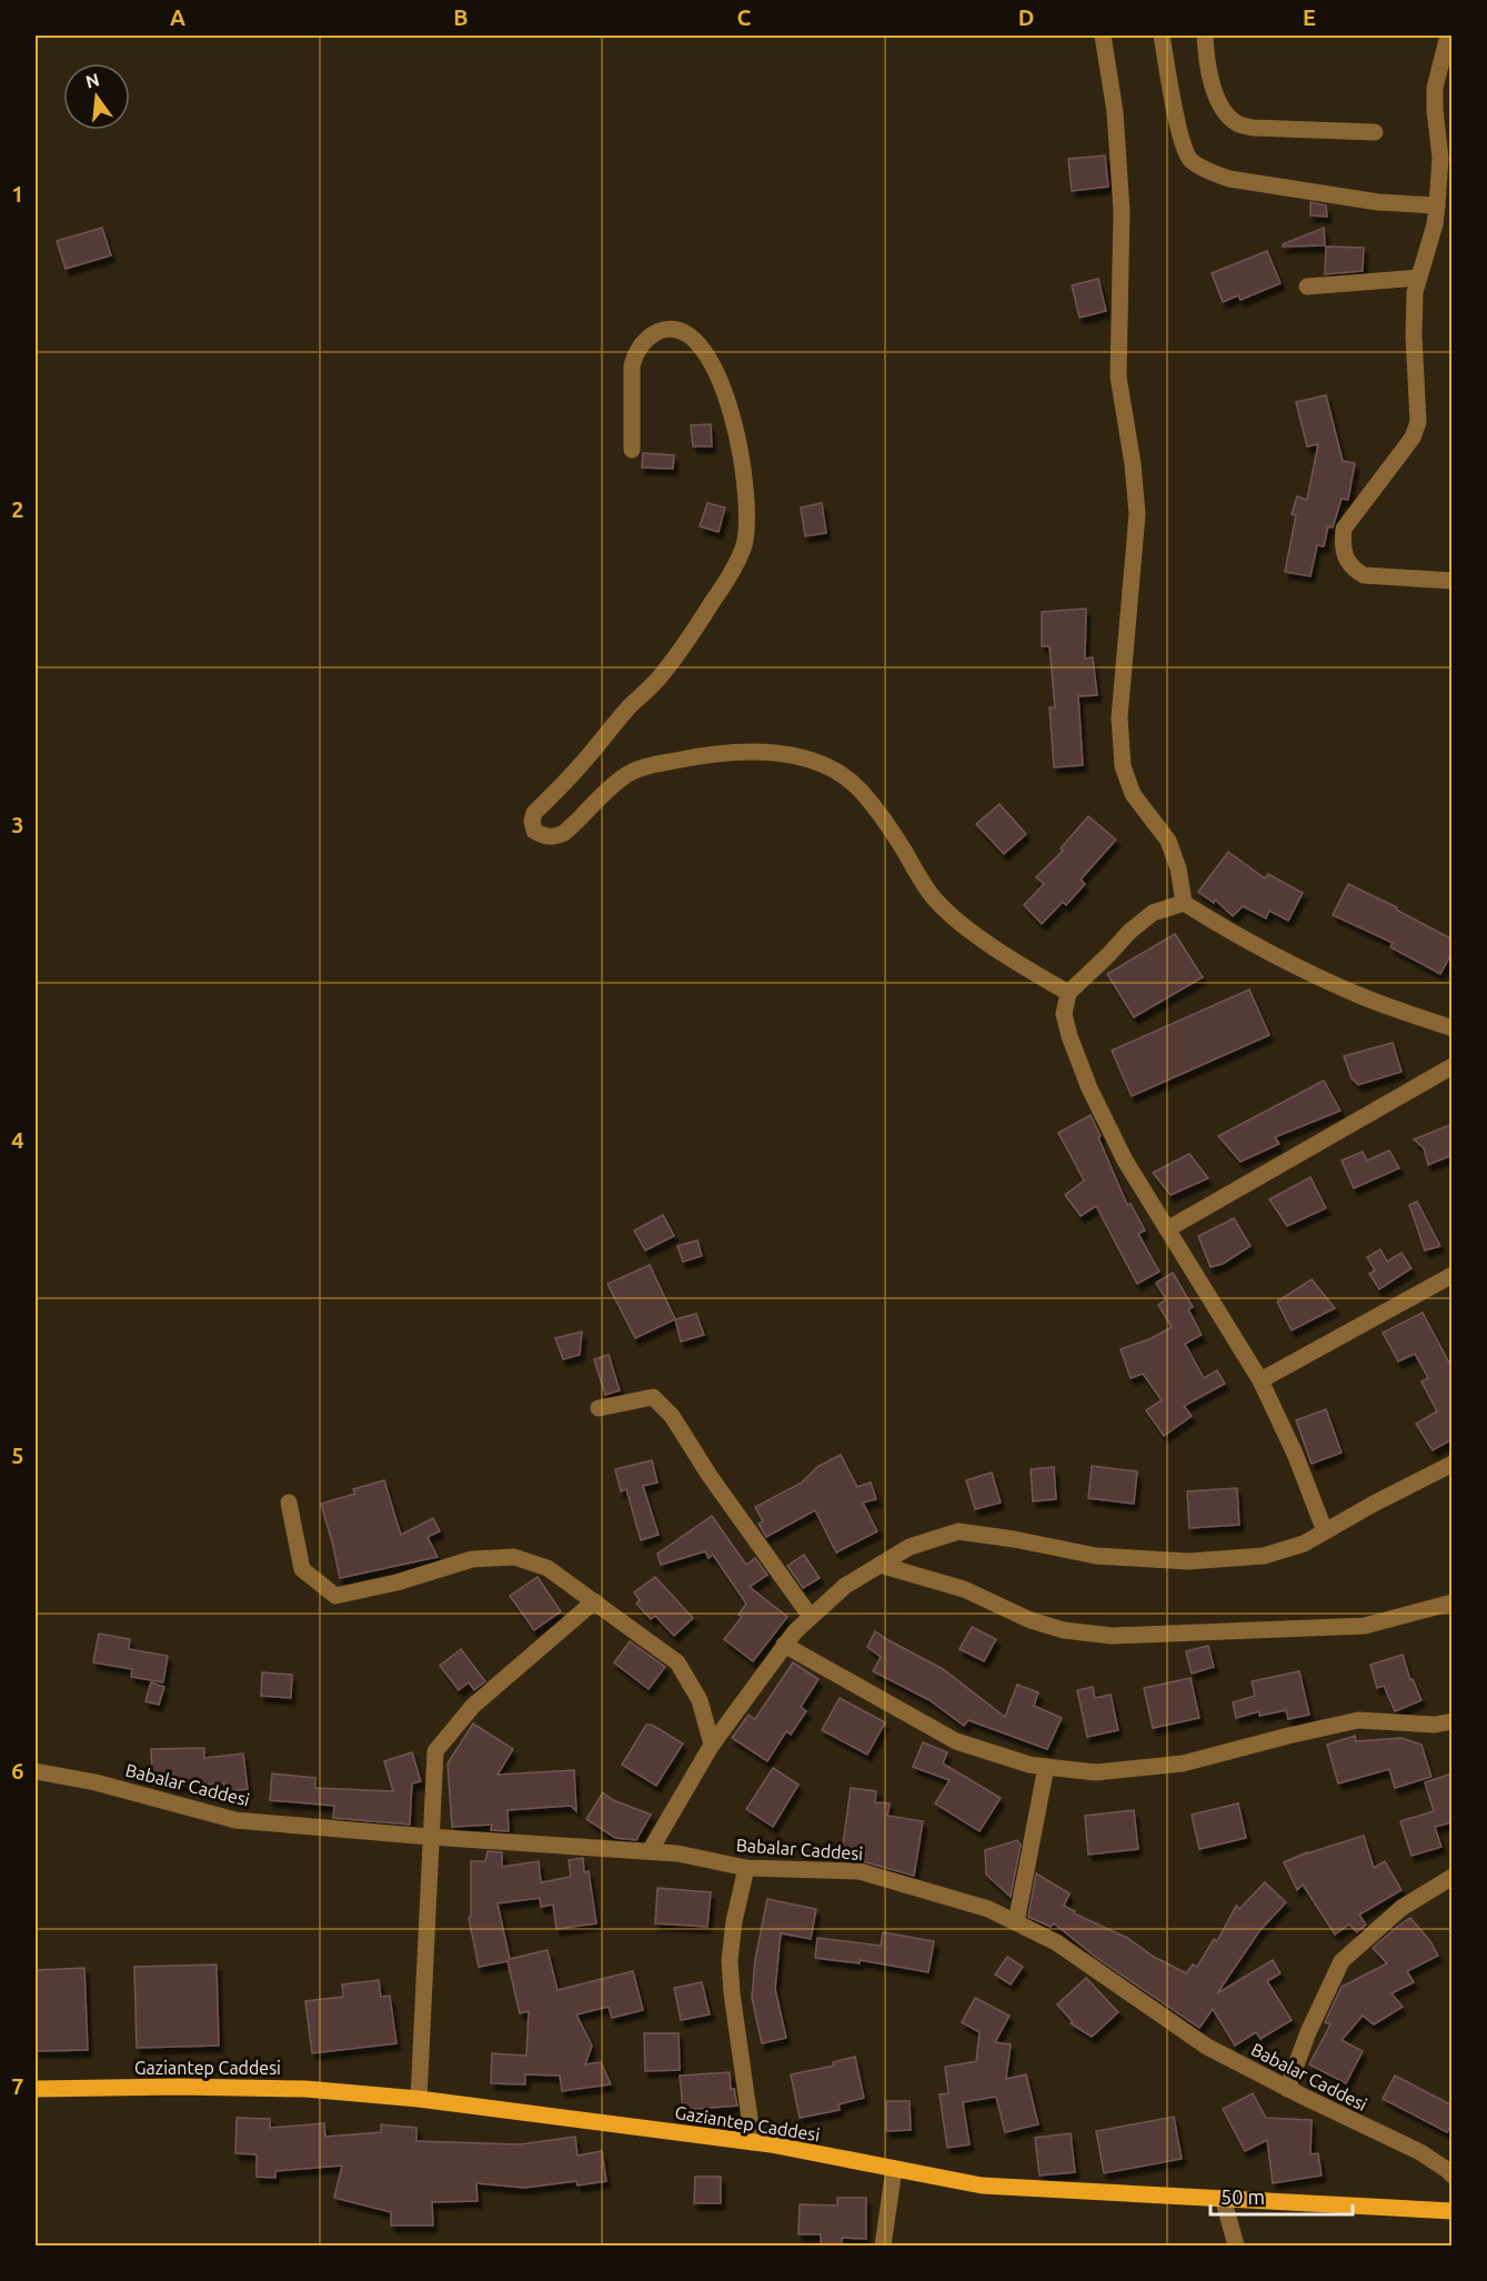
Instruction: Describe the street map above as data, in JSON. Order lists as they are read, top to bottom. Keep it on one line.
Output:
{"streets":{"main road":["Gaziantep Caddesi"],"street":["Babalar Caddesi"]},"scale_bar":"50 m","north":"top","grid":{"columns":["A","B","C","D","E"],"rows":["1","2","3","4","5","6","7"]}}
